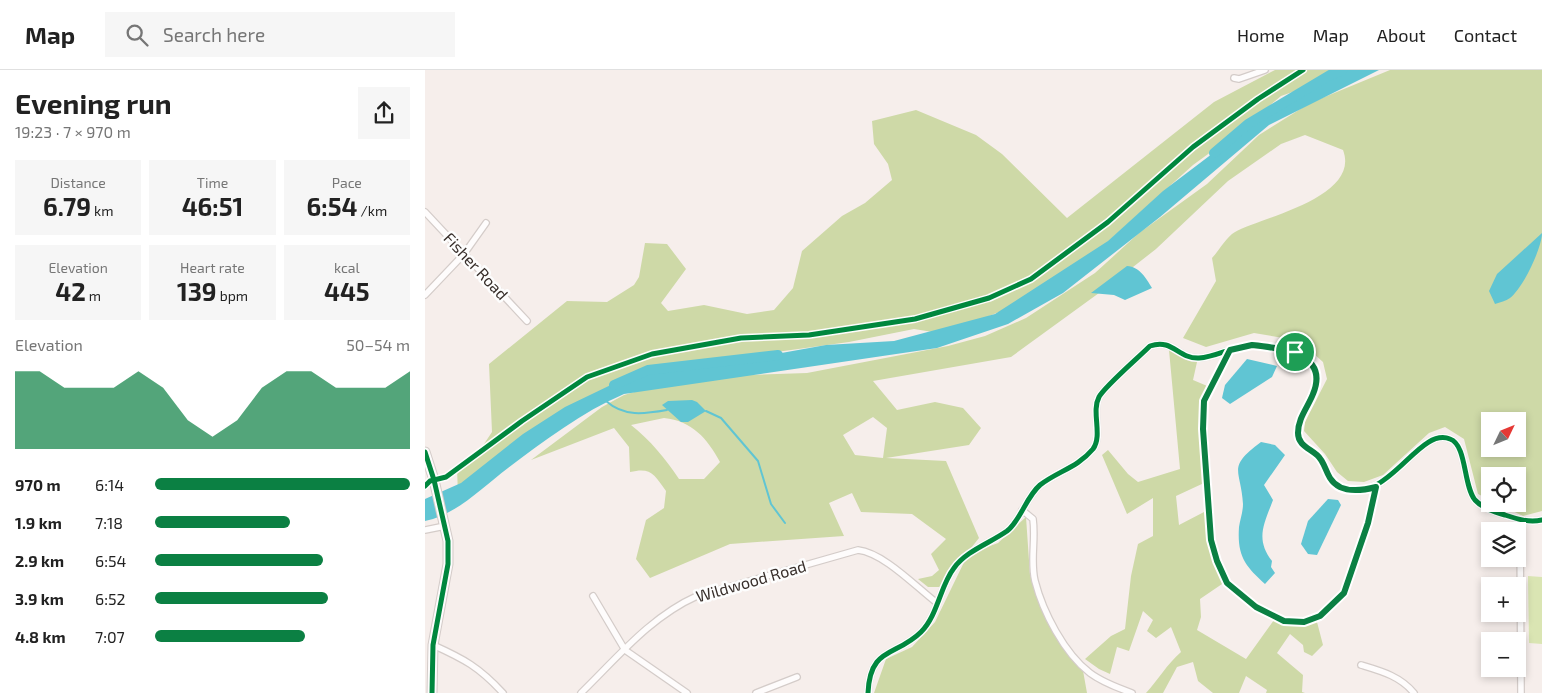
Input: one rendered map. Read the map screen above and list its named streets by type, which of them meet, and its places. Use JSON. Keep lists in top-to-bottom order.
{
  "streets": {
    "street": ["Fisher Road", "Wildwood Road"]
  },
  "north": "top right",
  "page": {
    "header": "Map",
    "search": "Search here",
    "nav": [
      "Home",
      "Map",
      "About",
      "Contact"
    ],
    "heading": ["Evening run", "19:23 · 7 × 970 m"],
    "stats": [
      ["Distance", "6.79 km"],
      ["Time", "46:51"],
      ["Pace", "6:54 /km"],
      ["Elevation", "42 m"],
      ["Heart rate", "139 bpm"],
      ["kcal", "445"]
    ],
    "chart": ["Elevation", "50–54 m"],
    "map_buttons": ["+", "−"],
    "list": [
      {
        "name": "970 m",
        "note": "6:14"
      },
      {
        "name": "1.9 km",
        "note": "7:18"
      },
      {
        "name": "2.9 km",
        "note": "6:54"
      },
      {
        "name": "3.9 km",
        "note": "6:52"
      },
      {
        "name": "4.8 km",
        "note": "7:07"
      }
    ]
  }
}
